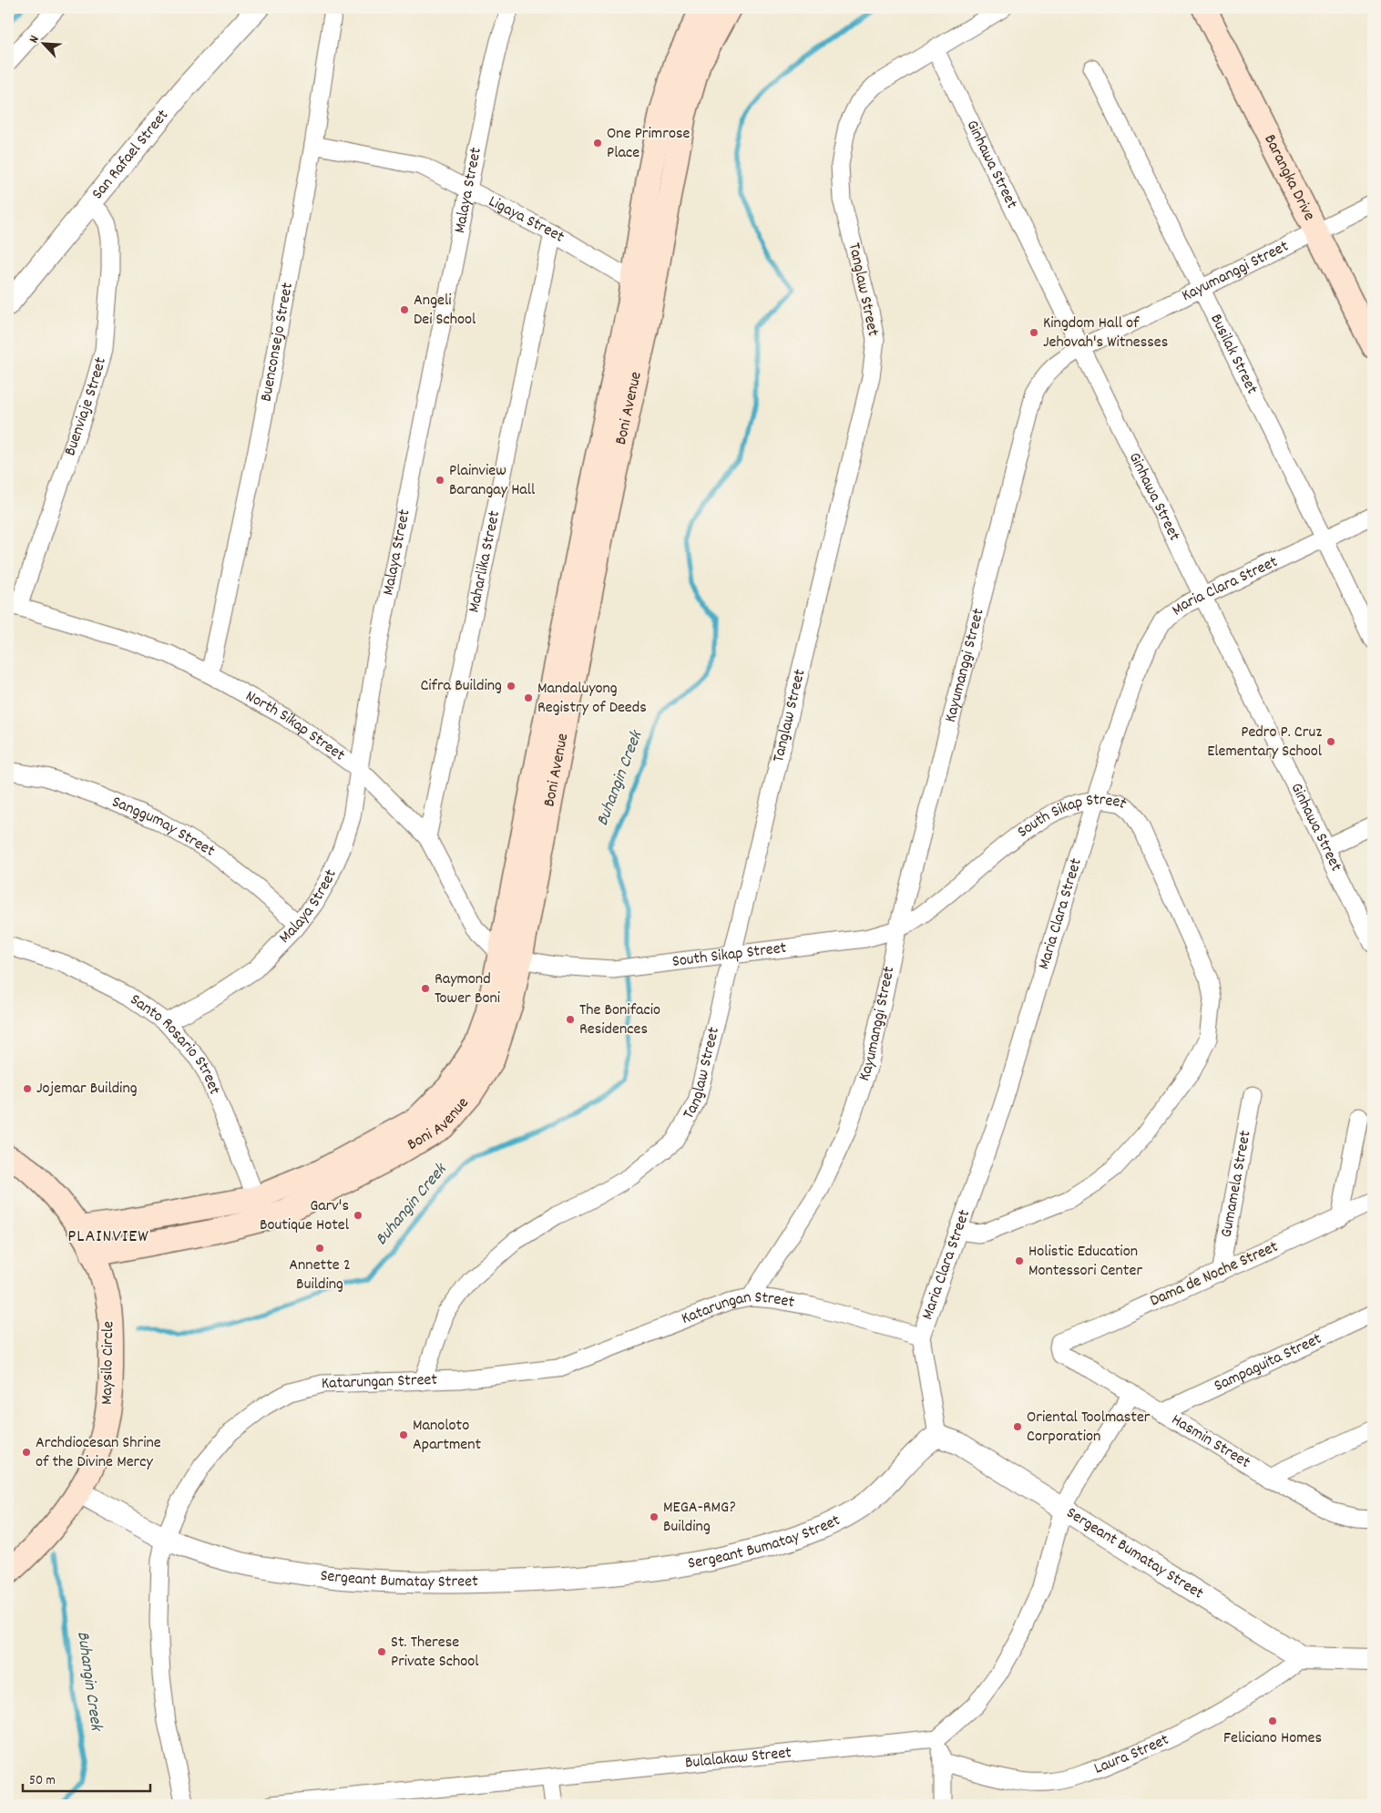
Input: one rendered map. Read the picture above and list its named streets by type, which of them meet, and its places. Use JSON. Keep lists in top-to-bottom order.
{
  "streets": {
    "main road": ["Barangka Drive", "Boni Avenue", "Maysilo Circle"],
    "street": [
      "San Rafael Street",
      "Ginhawa Street",
      "Malaya Street",
      "Ligaya Street",
      "Kayumanggi Street",
      "Tanglaw Street",
      "Buenconsejo Street",
      "Busilak Street",
      "Buenviaje Street",
      "Maharlika Street",
      "Maria Clara Street",
      "North Sikap Street",
      "South Sikap Street",
      "Sanggumay Street",
      "Santo Rosario Street",
      "Gumamela Street",
      "Dama de Noche Street",
      "Katarungan Street",
      "Sampaguita Street",
      "Hasmin Street",
      "Sergeant Bumatay Street",
      "Laura Street",
      "Bulalakaw Street"
    ]
  },
  "crossings": [
    ["San Rafael Street", "Buenviaje Street"],
    ["Ginhawa Street", "Kayumanggi Street"],
    ["Ginhawa Street", "Tanglaw Street"],
    ["Ginhawa Street", "Maria Clara Street"],
    ["Barangka Drive", "Kayumanggi Street"],
    ["Malaya Street", "Ligaya Street"],
    ["Malaya Street", "North Sikap Street"],
    ["Malaya Street", "Sanggumay Street"],
    ["Malaya Street", "Santo Rosario Street"],
    ["Ligaya Street", "Buenconsejo Street"],
    ["Ligaya Street", "Boni Avenue"],
    ["Ligaya Street", "Maharlika Street"],
    ["Kayumanggi Street", "Busilak Street"],
    ["Kayumanggi Street", "South Sikap Street"],
    ["Kayumanggi Street", "Katarungan Street"],
    ["Tanglaw Street", "South Sikap Street"],
    ["Tanglaw Street", "Katarungan Street"],
    ["Buenconsejo Street", "North Sikap Street"],
    ["Busilak Street", "Maria Clara Street"],
    ["Buenviaje Street", "North Sikap Street"],
    ["Boni Avenue", "North Sikap Street"],
    ["Boni Avenue", "South Sikap Street"],
    ["Boni Avenue", "Santo Rosario Street"],
    ["Boni Avenue", "Maysilo Circle"],
    ["Maharlika Street", "North Sikap Street"],
    ["Maria Clara Street", "South Sikap Street"],
    ["Maria Clara Street", "Katarungan Street"],
    ["Maria Clara Street", "Sergeant Bumatay Street"],
    ["North Sikap Street", "South Sikap Street"],
    ["Gumamela Street", "Dama de Noche Street"],
    ["Dama de Noche Street", "Hasmin Street"],
    ["Katarungan Street", "Sergeant Bumatay Street"],
    ["Maysilo Circle", "Sergeant Bumatay Street"],
    ["Sampaguita Street", "Hasmin Street"],
    ["Sergeant Bumatay Street", "Laura Street"]
  ],
  "districts": ["PLAINVIEW"],
  "water": ["Buhangin Creek"],
  "places": [
    "One Primrose Place",
    "Angeli Dei School",
    "Kingdom Hall of Jehovah's Witnesses",
    "Plainview Barangay Hall",
    "Cifra Building",
    "Mandaluyong Registry of Deeds",
    "Pedro P. Cruz Elementary School",
    "Raymond Tower Boni",
    "The Bonifacio Residences",
    "Jojemar Building",
    "Garv's Boutique Hotel",
    "Annette 2 Building",
    "Holistic Education Montessori Center",
    "Oriental Toolmaster Corporation",
    "Manoloto Apartment",
    "Archdiocesan Shrine of the Divine Mercy",
    "MEGA-RMG? Building",
    "St. Therese Private School",
    "Feliciano Homes"
  ],
  "scale_bar": "50 m",
  "north": "top left"
}
